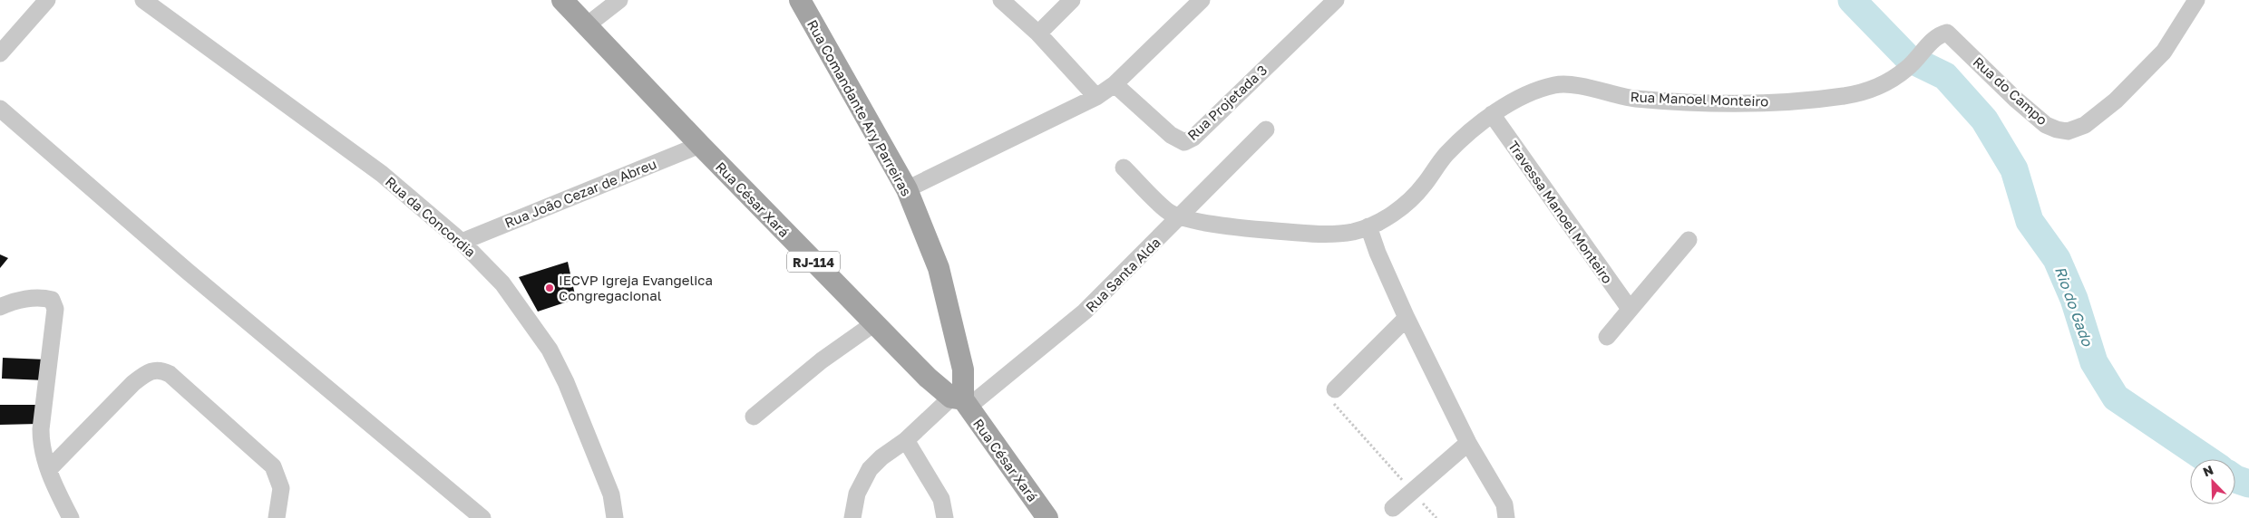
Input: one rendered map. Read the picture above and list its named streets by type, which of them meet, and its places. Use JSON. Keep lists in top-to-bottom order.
{
  "streets": {
    "main road": ["Rua Comandante Ary Parreiras", "Rua César Xará", "RJ-114"],
    "street": [
      "Rua do Campo",
      "Rua Manoel Monteiro",
      "Rua Projetada 3",
      "Rua João Cezar de Abreu",
      "Travessa Manoel Monteiro",
      "Rua da Concordia",
      "Rua Santa Alda"
    ]
  },
  "crossings": [
    ["Rua do Campo", "Rua Manoel Monteiro"],
    ["Rua Manoel Monteiro", "Travessa Manoel Monteiro"],
    ["Rua Manoel Monteiro", "Rua Santa Alda"],
    ["Rua Comandante Ary Parreiras", "Rua César Xará"],
    ["Rua Comandante Ary Parreiras", "Rua Santa Alda"],
    ["Rua João Cezar de Abreu", "Rua César Xará"],
    ["Rua João Cezar de Abreu", "Rua da Concordia"],
    ["Rua César Xará", "Rua Santa Alda"]
  ],
  "water": ["Rio do Gado"],
  "places": ["IECVP Igreja Evangelica Congregacional"],
  "north": "top left"
}
